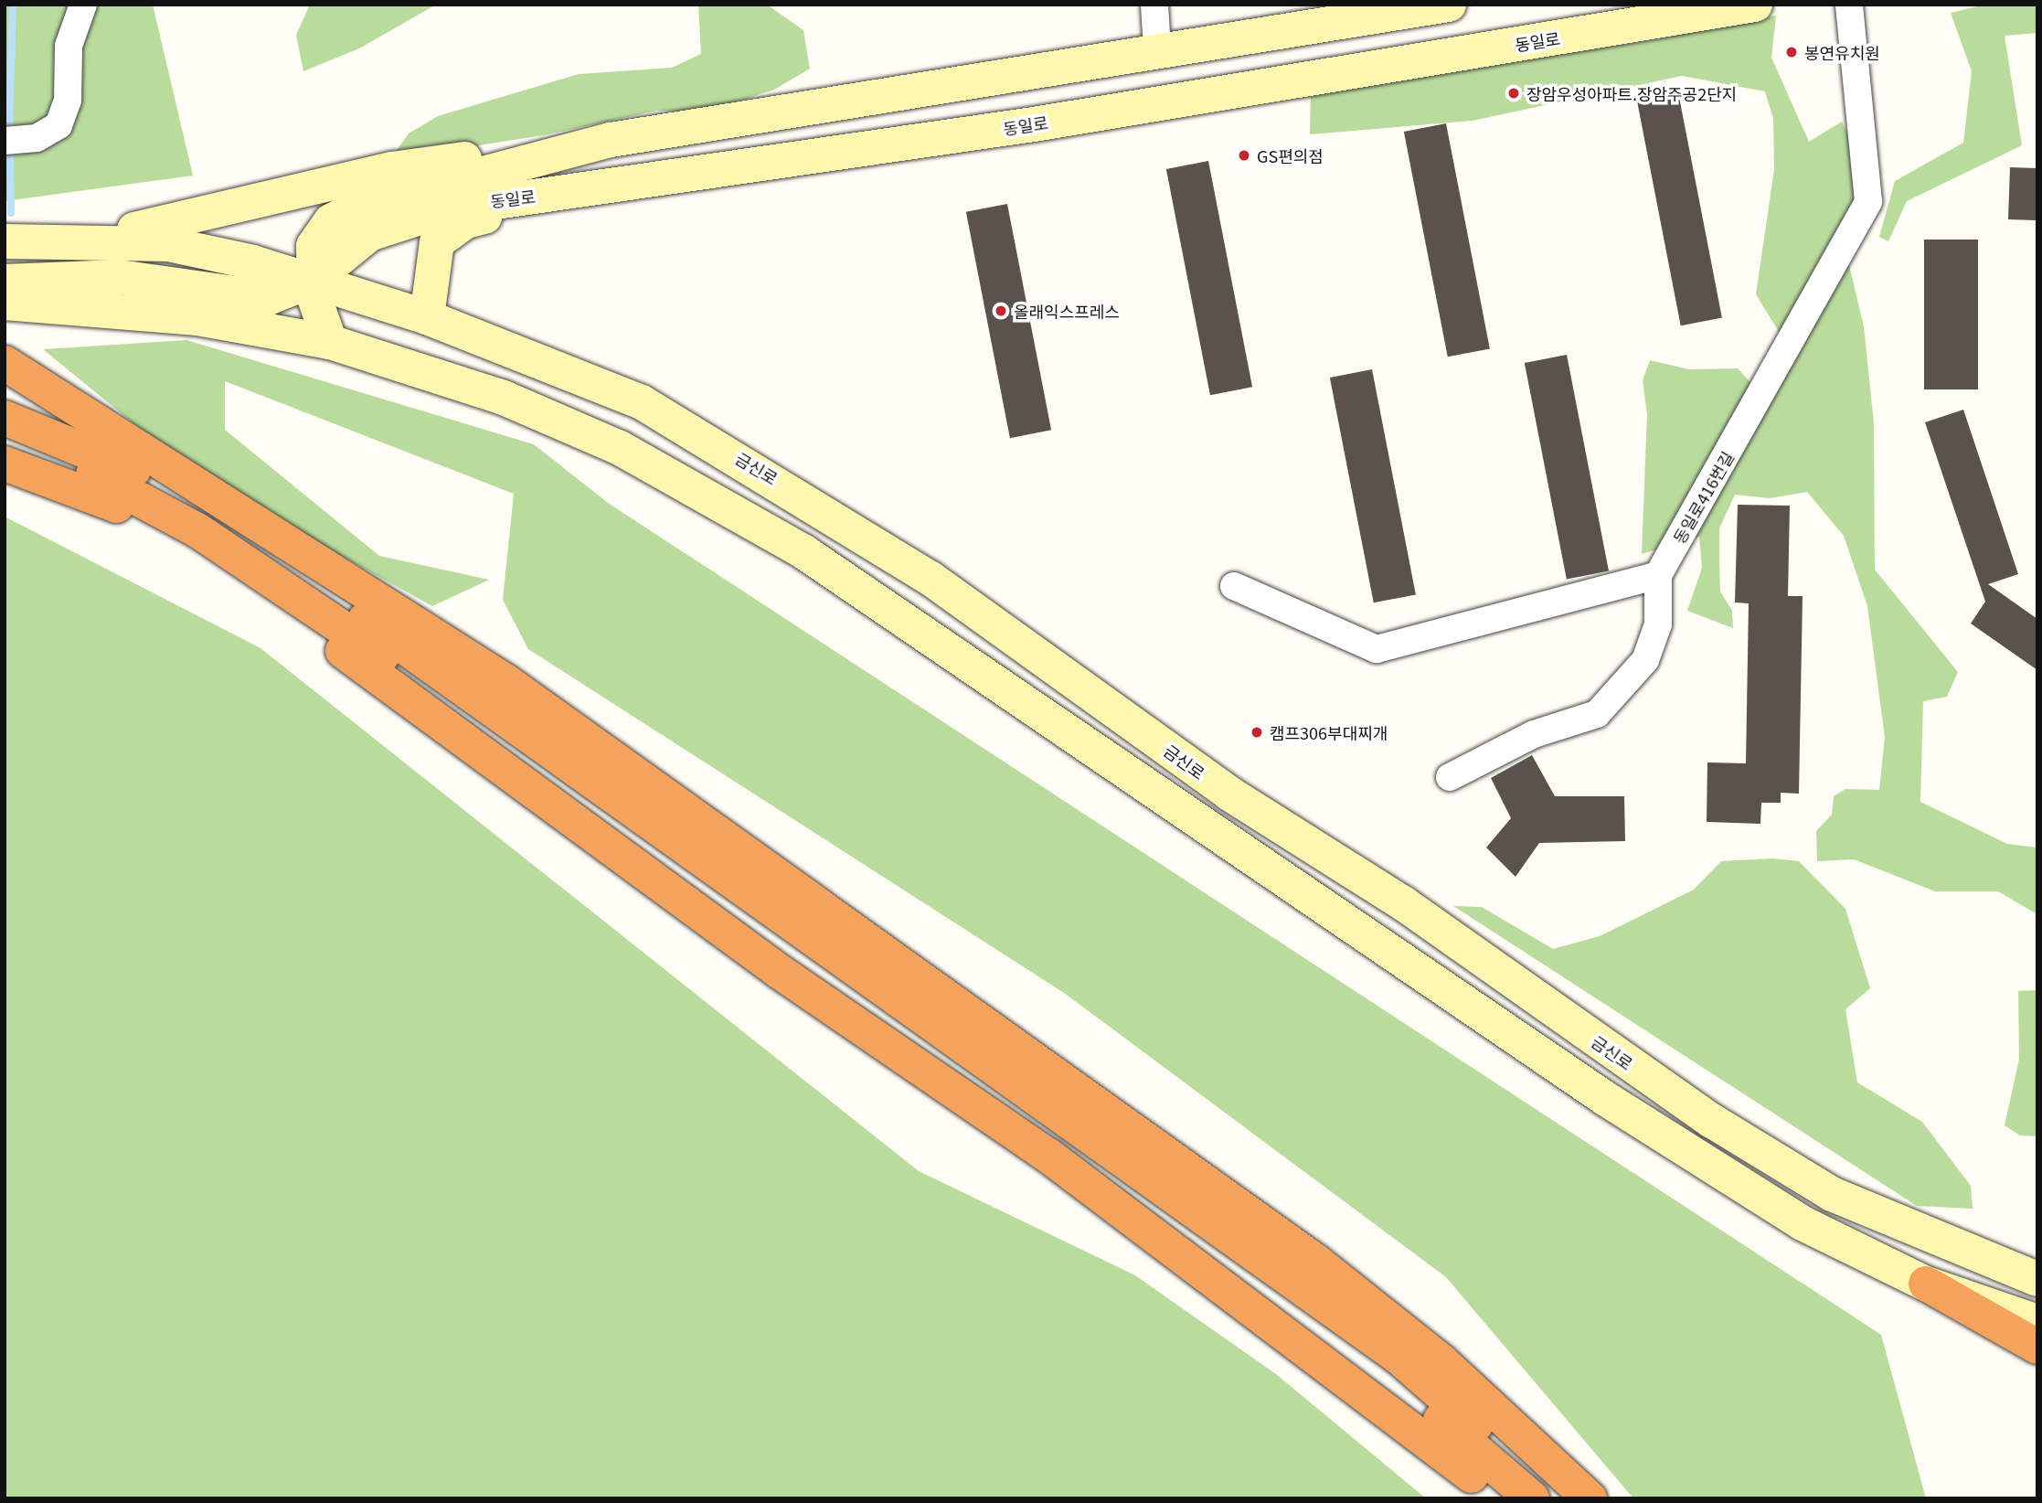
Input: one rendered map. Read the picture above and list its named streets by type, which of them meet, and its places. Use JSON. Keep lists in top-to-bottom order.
{
  "streets": {
    "street": ["동일로", "금신로", "동일로416번길"]
  },
  "crossings": [
    ["동일로", "금신로"]
  ],
  "places": [
    "봉연유치원",
    "장암우성아파트.장암주공2단지",
    "GS편의점",
    "올래익스프레스",
    "캠프306부대찌개"
  ]
}
